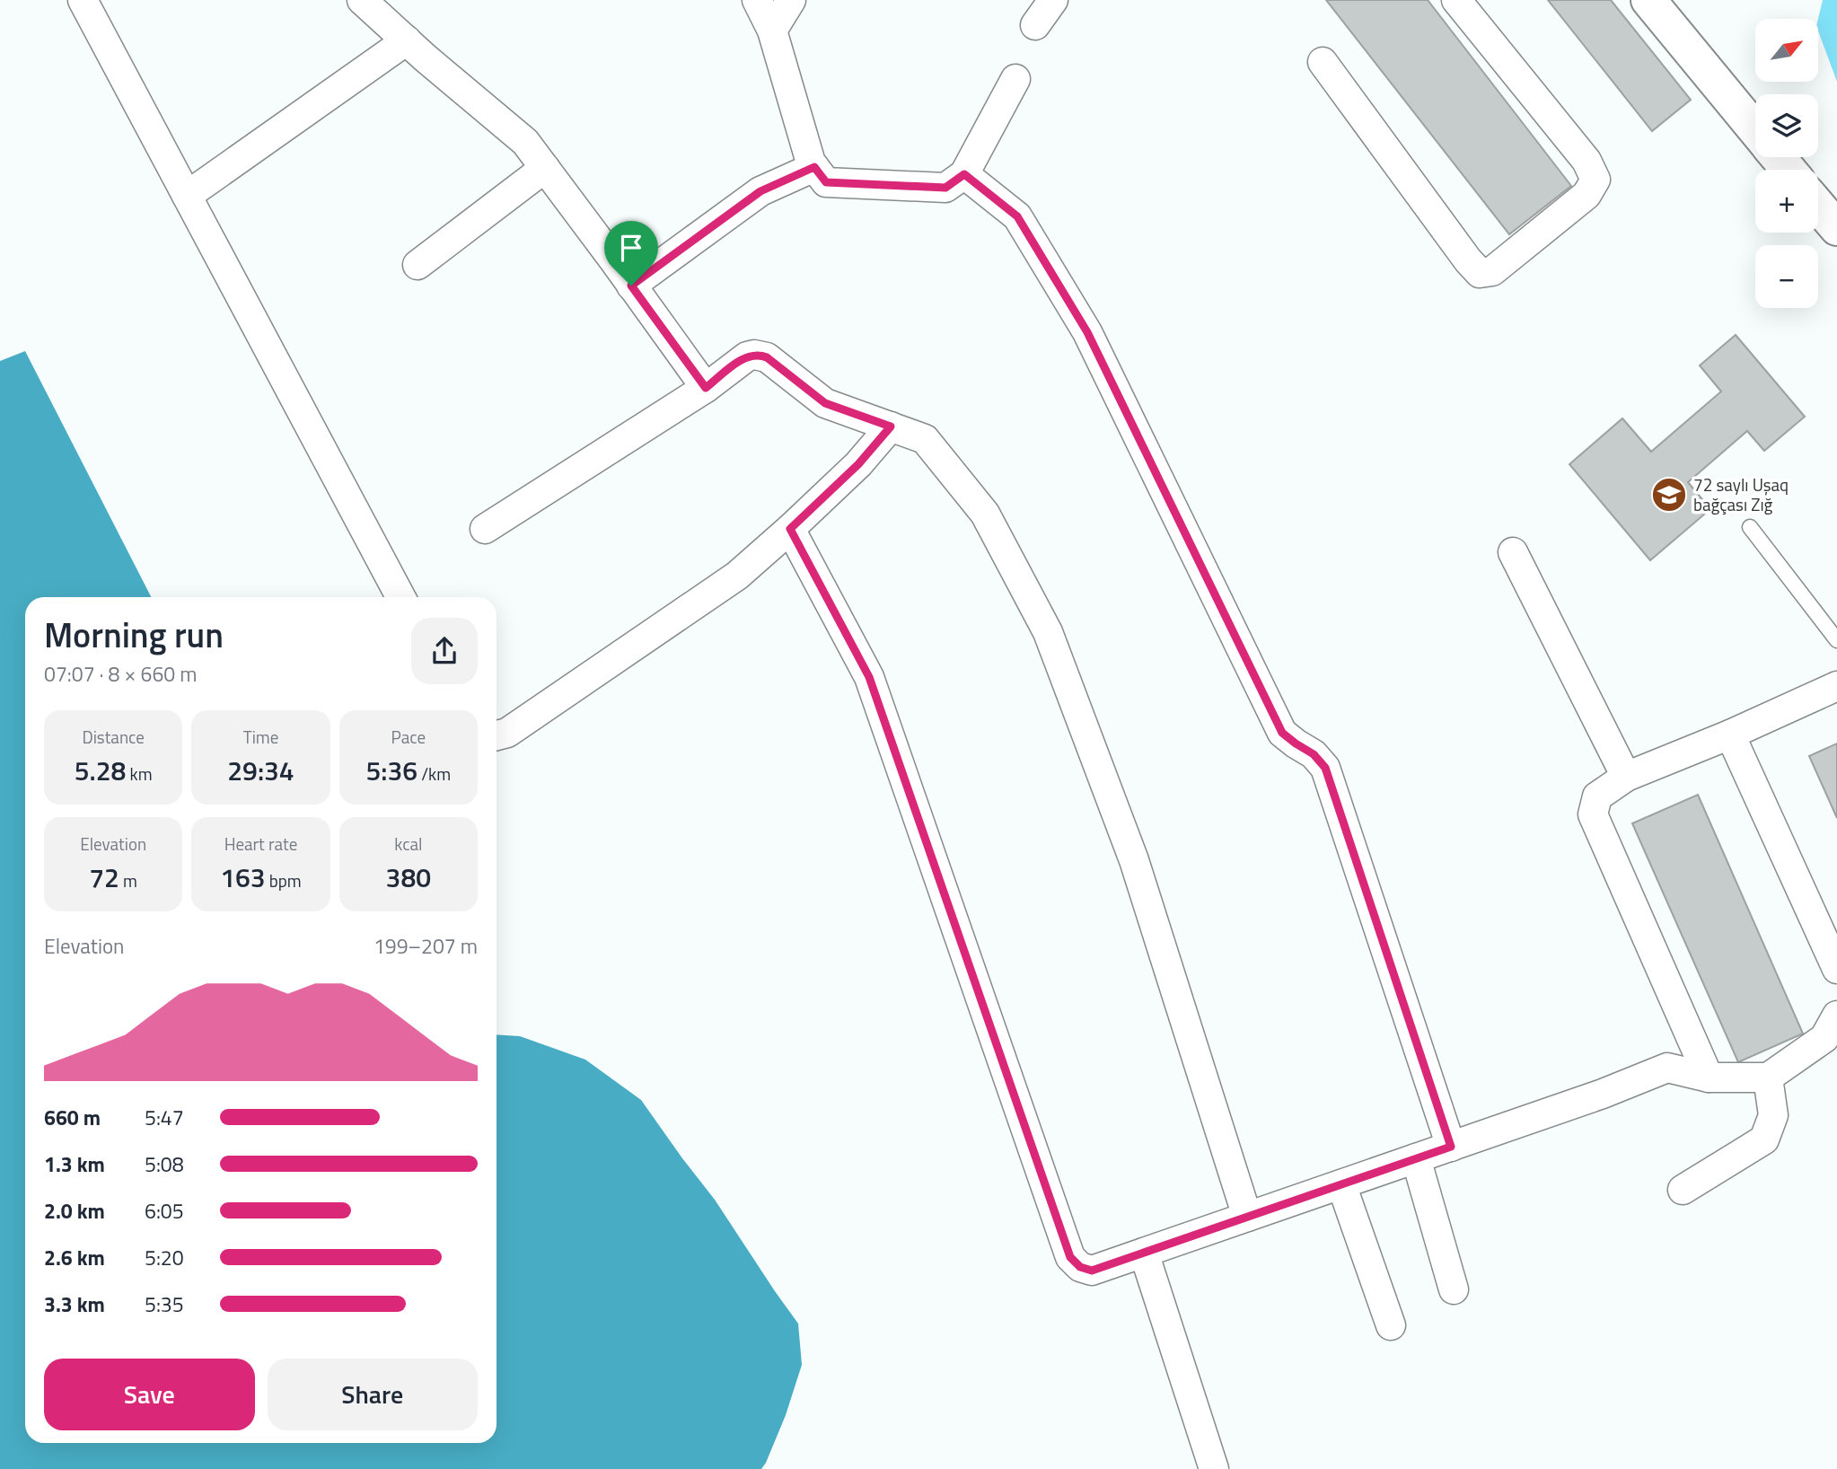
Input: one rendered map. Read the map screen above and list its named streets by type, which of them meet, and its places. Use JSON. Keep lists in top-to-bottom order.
{
  "places": {
    "school or university": ["72 saylı Uşaq bağçası Zığ"]
  },
  "north": "top right",
  "page": {
    "map_buttons": ["+", "−"],
    "heading": ["Morning run", "07:07 · 8 × 660 m"],
    "stats": [
      ["Distance", "5.28 km"],
      ["Time", "29:34"],
      ["Pace", "5:36 /km"],
      ["Elevation", "72 m"],
      ["Heart rate", "163 bpm"],
      ["kcal", "380"]
    ],
    "chart": ["Elevation", "199–207 m"],
    "list": [
      {
        "name": "660 m",
        "note": "5:47"
      },
      {
        "name": "1.3 km",
        "note": "5:08"
      },
      {
        "name": "2.0 km",
        "note": "6:05"
      },
      {
        "name": "2.6 km",
        "note": "5:20"
      },
      {
        "name": "3.3 km",
        "note": "5:35"
      }
    ],
    "buttons": ["Save", "Share"]
  }
}
